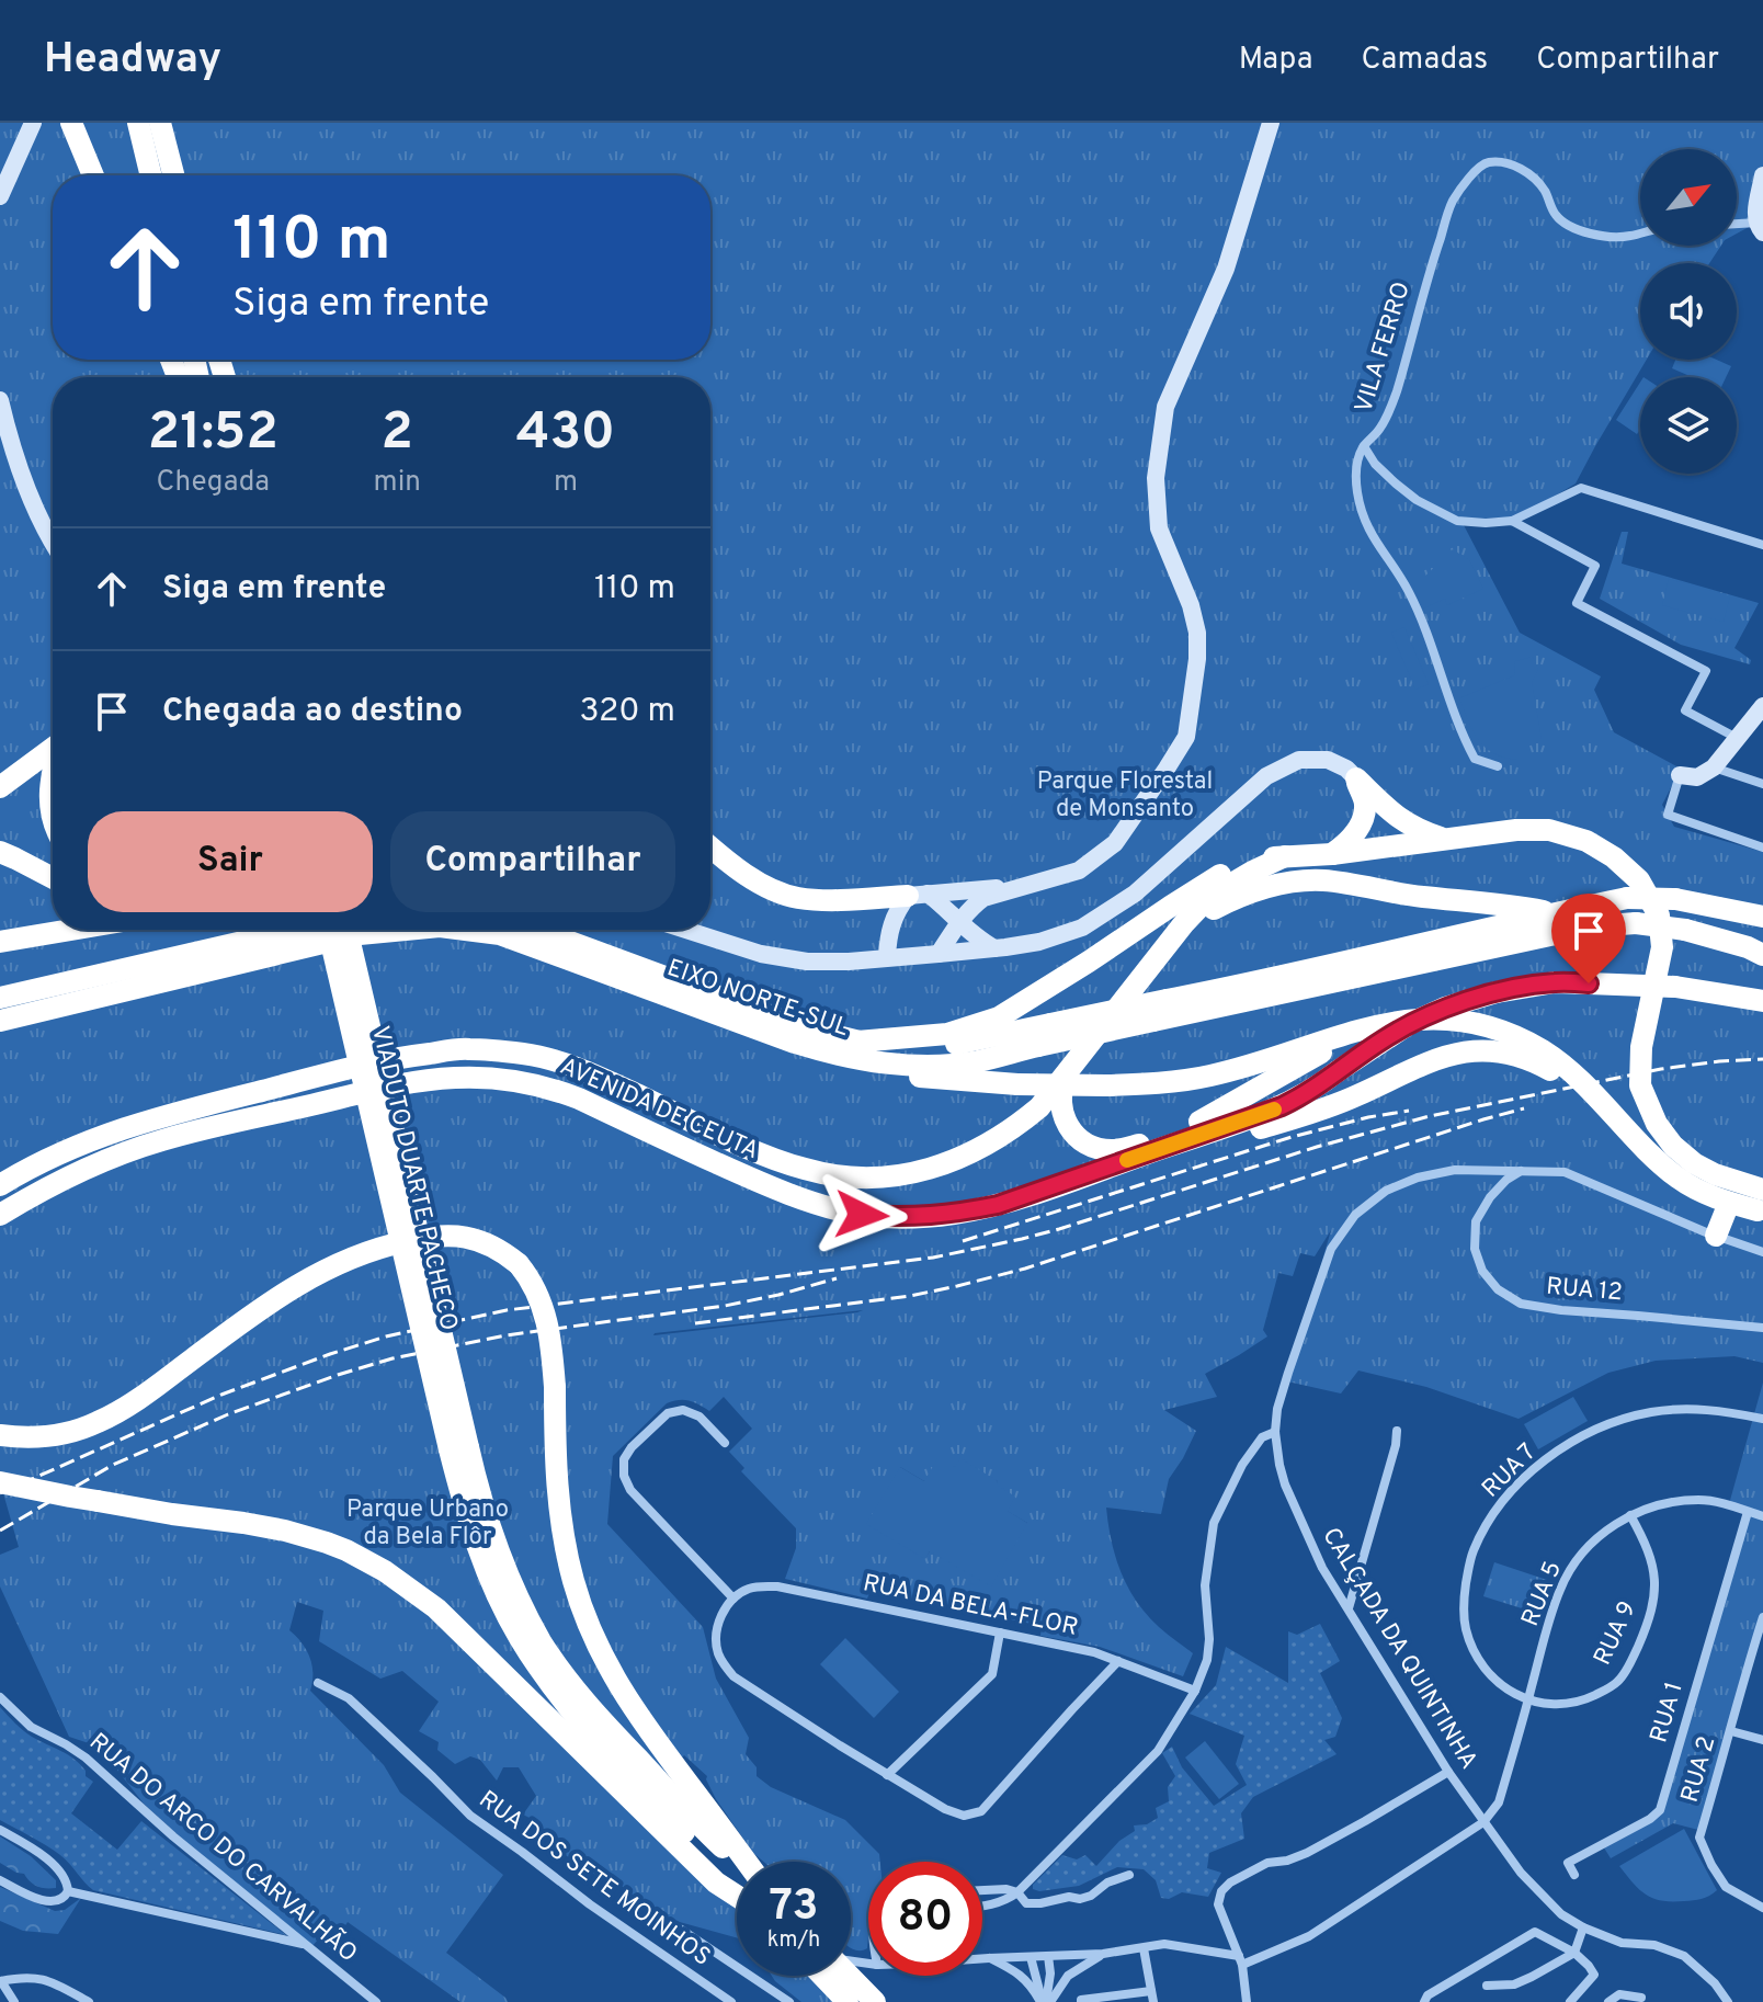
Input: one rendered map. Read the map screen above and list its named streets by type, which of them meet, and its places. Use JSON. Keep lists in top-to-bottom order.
{
  "streets": {
    "highway": ["EIXO NORTE-SUL", "AVENIDA DE CEUTA", "VIADUTO DUARTE PACHECO"],
    "street": [
      "VILA FERRO",
      "RUA 12",
      "RUA 7",
      "RUA 5",
      "RUA DA BELA-FLOR",
      "RUA 9",
      "CALÇADA DA QUINTINHA",
      "RUA 1",
      "RUA 2",
      "RUA DO ARCO DO CARVALHÃO",
      "RUA DOS SETE MOINHOS"
    ]
  },
  "crossings": [
    ["RUA 12", "CALÇADA DA QUINTINHA"],
    ["RUA 7", "RUA 5"],
    ["RUA 7", "RUA 9"],
    ["RUA 5", "RUA 9"],
    ["RUA 5", "CALÇADA DA QUINTINHA"],
    ["RUA 5", "RUA 1"]
  ],
  "parks": ["Parque Florestal de Monsanto", "Parque Urbano da Bela Flôr"],
  "north": "top right",
  "page": {
    "header": "Headway",
    "nav": ["Mapa", "Camadas", "Compartilhar"],
    "turn": ["110 m", "Siga em frente"],
    "eta": [
      "21:52",
      "Chegada",
      "2",
      "min",
      "430",
      "m"
    ],
    "list": [
      {
        "name": "Siga em frente",
        "value": "110 m"
      },
      {
        "name": "Chegada ao destino",
        "value": "320 m"
      }
    ],
    "buttons": ["Sair", "Compartilhar"],
    "speed": "73 km/h",
    "limit": "80"
  }
}
